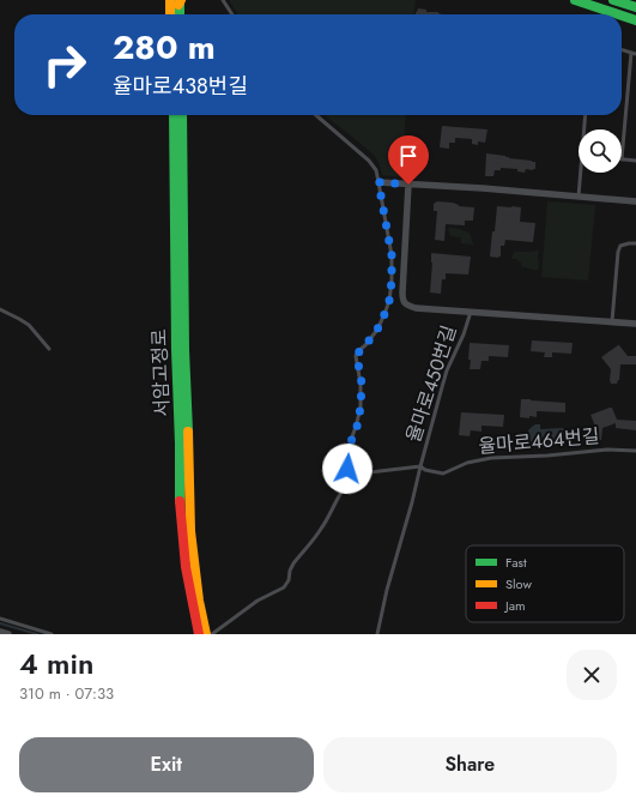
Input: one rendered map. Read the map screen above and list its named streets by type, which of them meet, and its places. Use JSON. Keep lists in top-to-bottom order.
{
  "streets": {
    "main road": ["서암고정로"],
    "street": ["율마로450번길"],
    "lane": ["율마로464번길"]
  },
  "crossings": [
    ["율마로450번길", "율마로464번길"]
  ],
  "legend": ["Fast", "Slow", "Jam"],
  "page": {
    "turn": ["280 m", "율마로438번길"],
    "heading": ["4 min", "310 m · 07:33"],
    "buttons": ["Exit", "Share"]
  }
}
